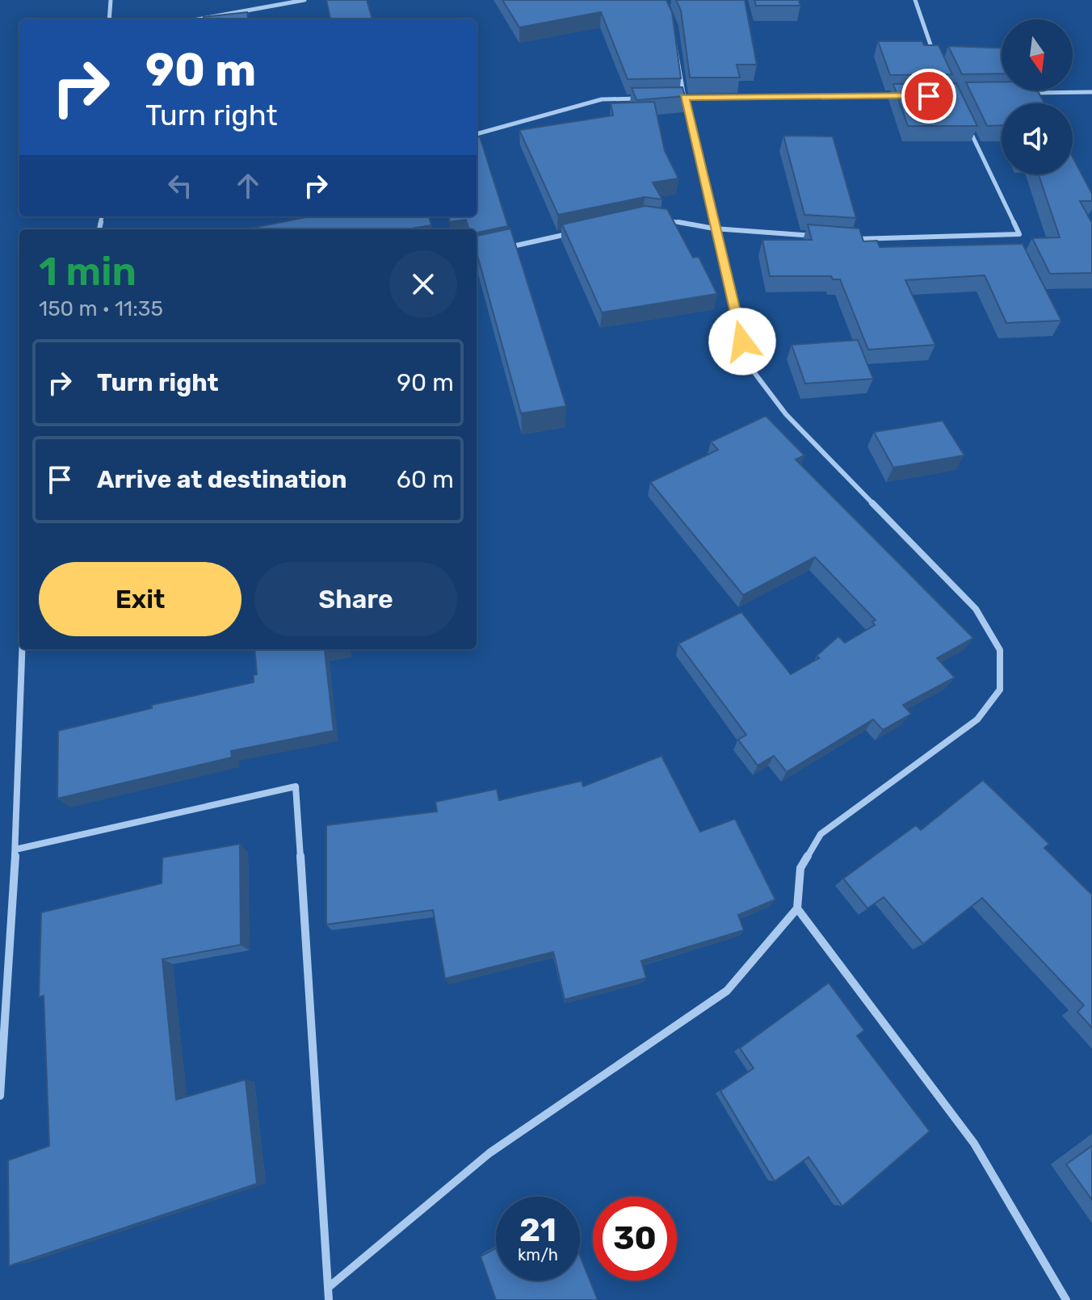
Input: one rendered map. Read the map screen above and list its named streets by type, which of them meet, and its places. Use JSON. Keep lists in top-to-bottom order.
{
  "north": "bottom",
  "page": {
    "turn": ["90 m", "Turn right"],
    "heading": ["1 min", "150 m · 11:35"],
    "list": [
      {
        "name": "Turn right",
        "value": "90 m"
      },
      {
        "name": "Arrive at destination",
        "value": "60 m"
      }
    ],
    "buttons": ["Exit", "Share"],
    "speed": "21 km/h",
    "limit": "30"
  }
}
